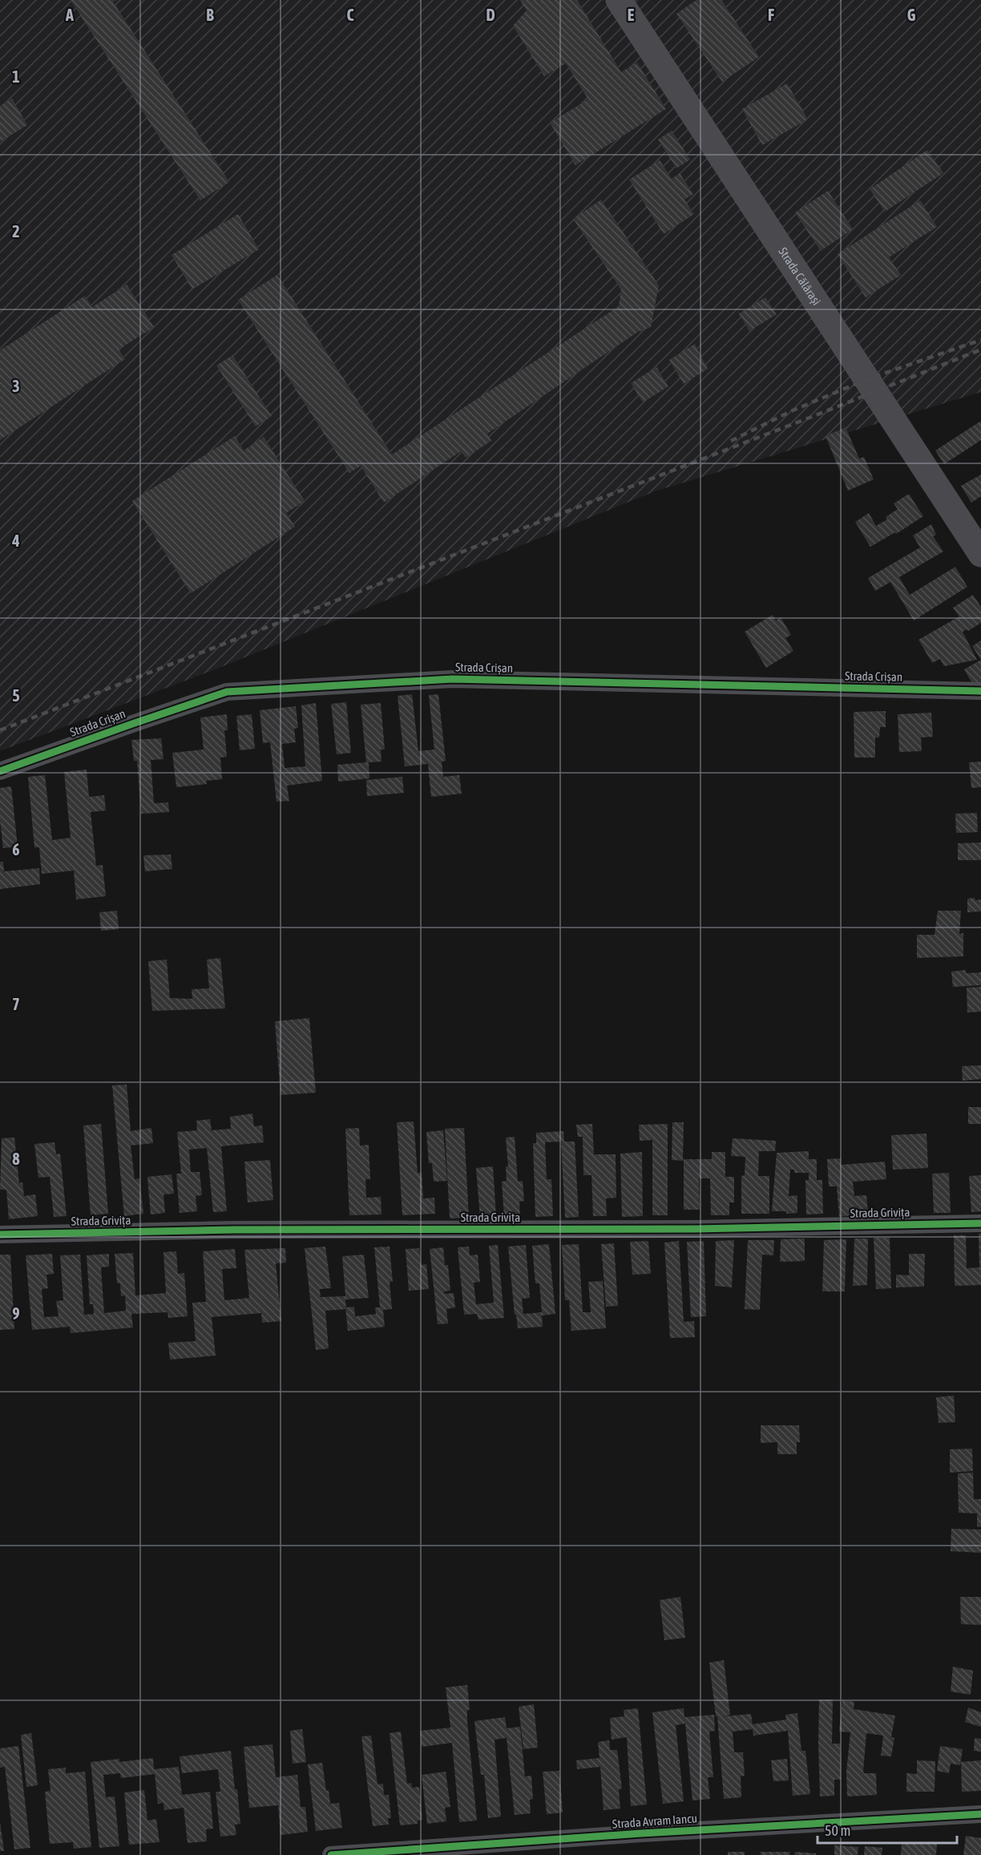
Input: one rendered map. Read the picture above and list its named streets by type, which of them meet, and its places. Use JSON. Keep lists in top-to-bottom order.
{
  "streets": {
    "main road": ["Strada Călărași"],
    "street": ["Strada Crișan", "Strada Grivița", "Strada Avram Iancu"]
  },
  "scale_bar": "50 m",
  "grid": {
    "columns": [
      "A",
      "B",
      "C",
      "D",
      "E",
      "F",
      "G"
    ],
    "rows": [
      "1",
      "2",
      "3",
      "4",
      "5",
      "6",
      "7",
      "8",
      "9"
    ]
  }
}
